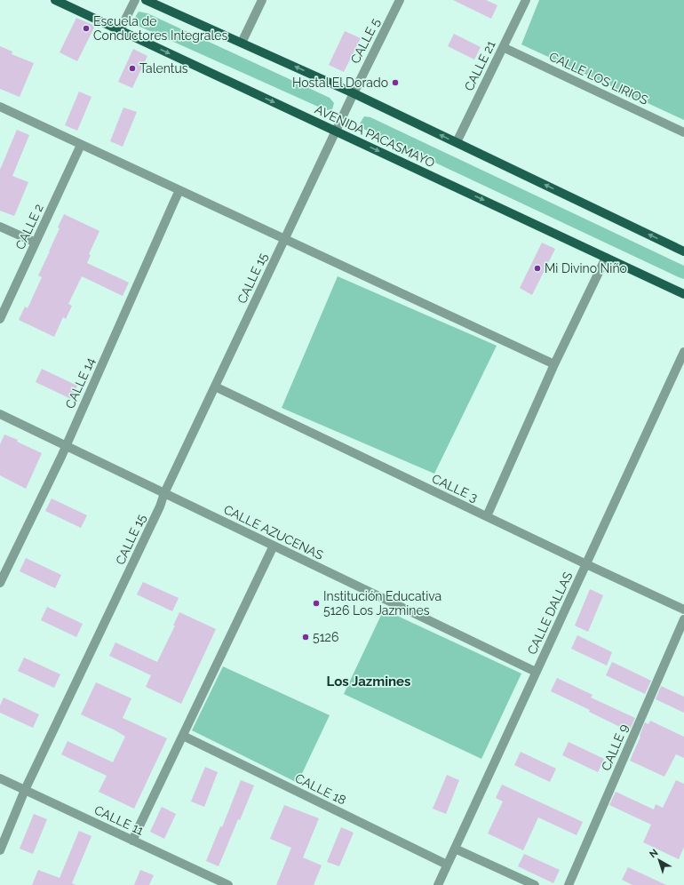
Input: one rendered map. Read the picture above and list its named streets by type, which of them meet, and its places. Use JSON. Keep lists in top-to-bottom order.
{
  "streets": {
    "main road": ["AVENIDA PACASMAYO"],
    "street": [
      "CALLE 5",
      "CALLE 21",
      "CALLE LOS LIRIOS",
      "CALLE 2",
      "CALLE 15",
      "CALLE 14",
      "CALLE 3",
      "CALLE AZUCENAS",
      "CALLE DALLAS",
      "CALLE 9",
      "CALLE 18",
      "CALLE 11"
    ]
  },
  "crossings": [
    ["CALLE 5", "CALLE 15"],
    ["CALLE 21", "CALLE LOS LIRIOS"],
    ["AVENIDA PACASMAYO", "CALLE 15"],
    ["CALLE 15", "CALLE 3"],
    ["CALLE 15", "CALLE AZUCENAS"],
    ["CALLE 15", "CALLE 11"],
    ["CALLE 14", "CALLE AZUCENAS"],
    ["CALLE 3", "CALLE DALLAS"],
    ["CALLE AZUCENAS", "CALLE DALLAS"],
    ["CALLE DALLAS", "CALLE 18"]
  ],
  "districts": ["Los Jazmines"],
  "places": [
    "Escuela de Conductores Integrales",
    "Talentus",
    "Hostal El Dorado",
    "Mi Divino Niño",
    "Institución Educativa 5126 Los Jazmines",
    "5126"
  ],
  "north": "top left"
}
